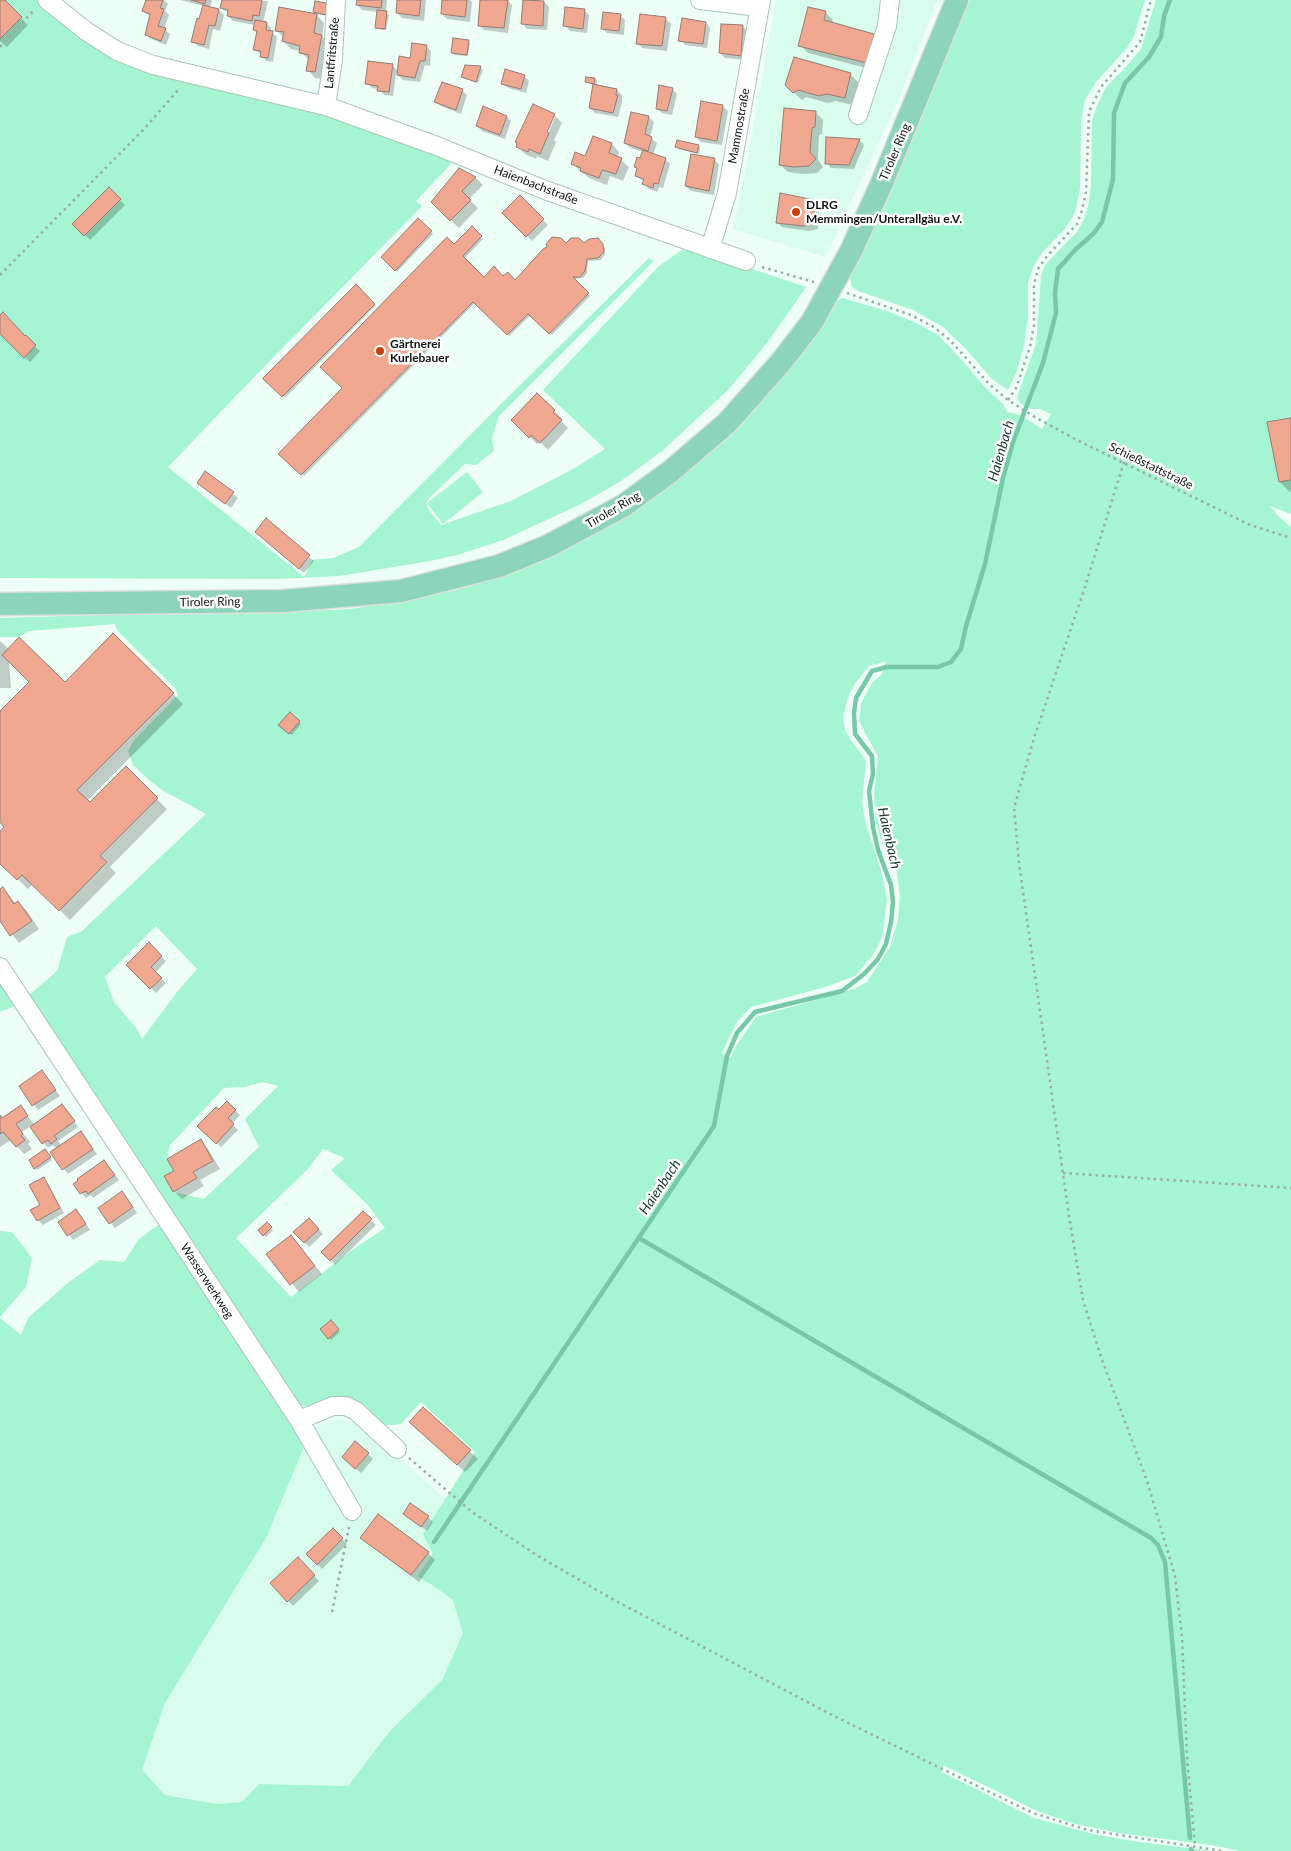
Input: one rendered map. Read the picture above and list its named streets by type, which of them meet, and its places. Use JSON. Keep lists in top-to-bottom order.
{
  "streets": {
    "main road": ["Tiroler Ring"],
    "street": [
      "Lantfritstraße",
      "Mammostraße",
      "Haienbachstraße",
      "Wasserwerkweg"
    ],
    "path": ["Schießstattstraße"]
  },
  "crossings": [
    ["Lantfritstraße", "Haienbachstraße"],
    ["Mammostraße", "Haienbachstraße"]
  ],
  "water": ["Haienbach"],
  "places": ["DLRG Memmingen/Unterallgäu e.V.", "Gärtnerei Kurlebauer"]
}
